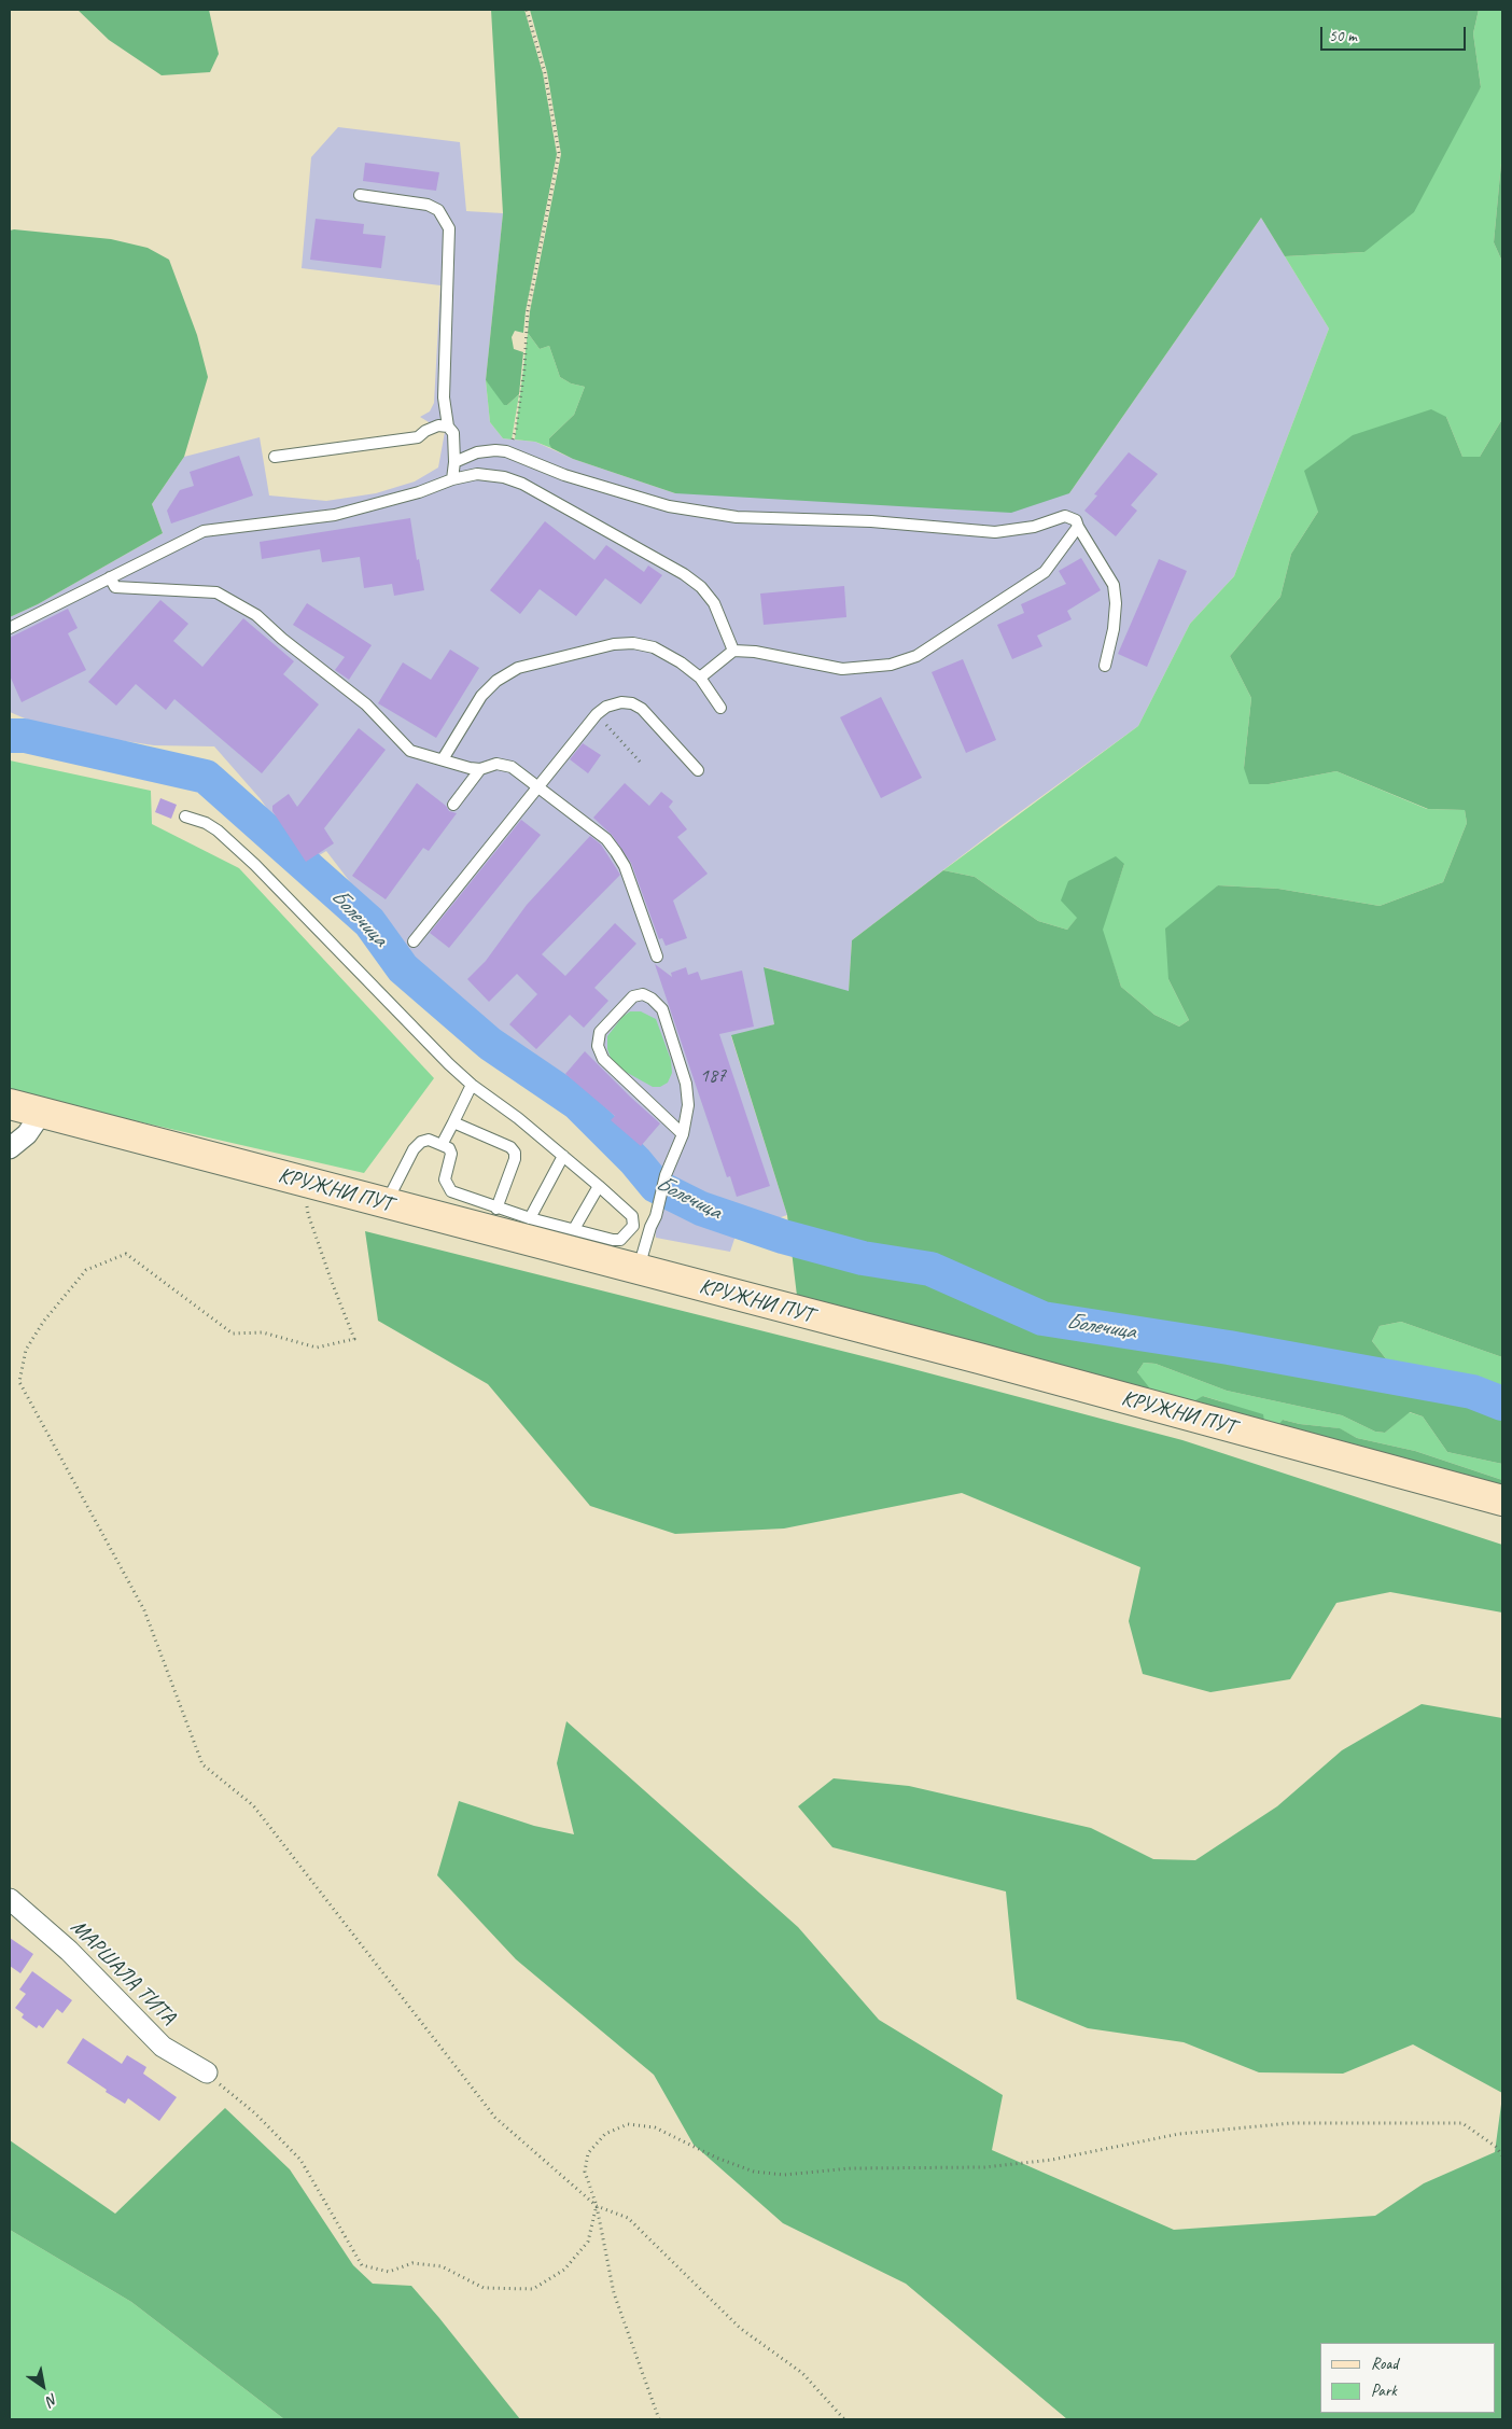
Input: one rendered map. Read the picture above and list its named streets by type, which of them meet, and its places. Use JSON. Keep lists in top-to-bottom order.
{
  "streets": {
    "main road": ["КРУЖНИ ПУТ"],
    "street": ["МАРШАЛА ТИТА"]
  },
  "water": ["Болечица"],
  "house_numbers": ["187"],
  "legend": ["Road", "Park"],
  "scale_bar": "50 m",
  "north": "bottom right"
}
